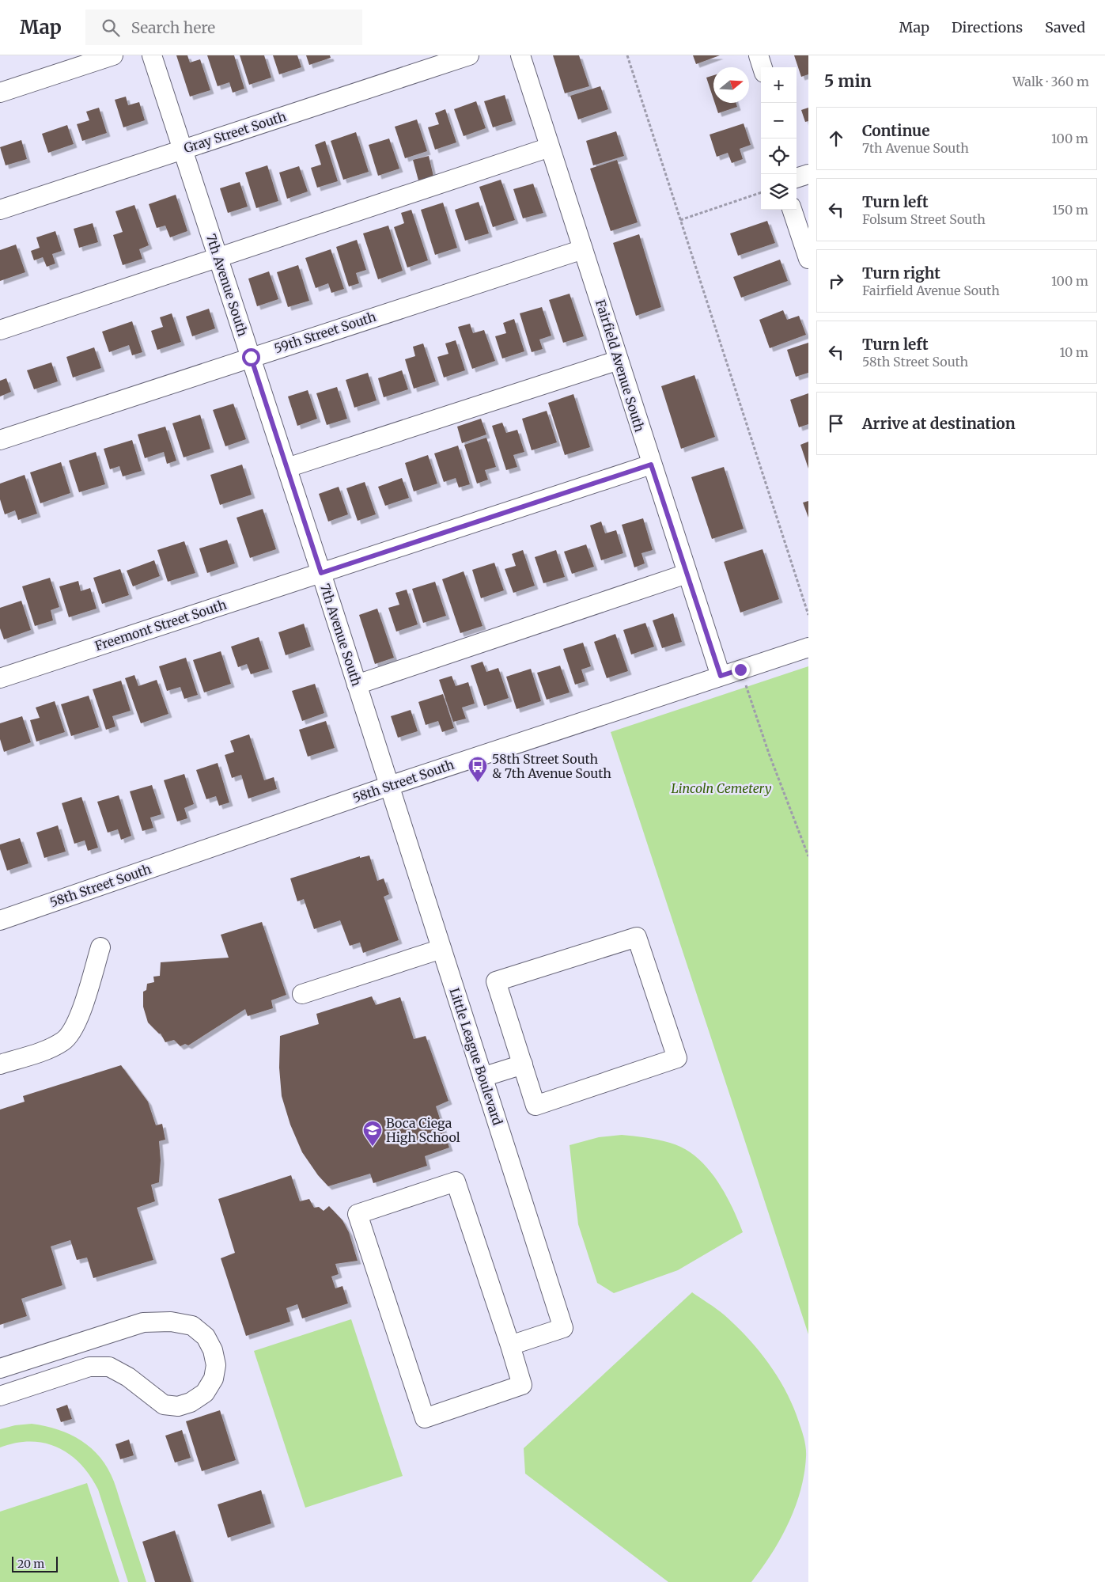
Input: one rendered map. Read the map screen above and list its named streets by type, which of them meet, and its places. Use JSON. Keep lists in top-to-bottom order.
{
  "streets": {
    "street": [
      "Gray Street South",
      "7th Avenue South",
      "59th Street South",
      "Fairfield Avenue South",
      "Freemont Street South",
      "58th Street South",
      "Little League Boulevard"
    ]
  },
  "crossings": [
    ["Gray Street South", "7th Avenue South"],
    ["7th Avenue South", "59th Street South"],
    ["7th Avenue South", "Freemont Street South"],
    ["7th Avenue South", "58th Street South"],
    ["7th Avenue South", "Little League Boulevard"],
    ["59th Street South", "Fairfield Avenue South"],
    ["Fairfield Avenue South", "Freemont Street South"],
    ["Fairfield Avenue South", "58th Street South"],
    ["58th Street South", "Little League Boulevard"]
  ],
  "parks": ["Lincoln Cemetery"],
  "places": {
    "bus stop": ["58th Street South & 7th Avenue South"],
    "school or university": ["Boca Ciega High School"]
  },
  "scale_bar": "20 m",
  "north": "right",
  "page": {
    "header": "Map",
    "search": "Search here",
    "nav": ["Map", "Directions", "Saved"],
    "heading": ["5 min", "Walk · 360 m"],
    "map_buttons": ["+", "−"],
    "list": [
      ["Continue", "7th Avenue South", "100 m"],
      ["Turn left", "Folsum Street South", "150 m"],
      ["Turn right", "Fairfield Avenue South", "100 m"],
      ["Turn left", "58th Street South", "10 m"],
      "Arrive at destination"
    ],
    "scale": "20 m"
  }
}
